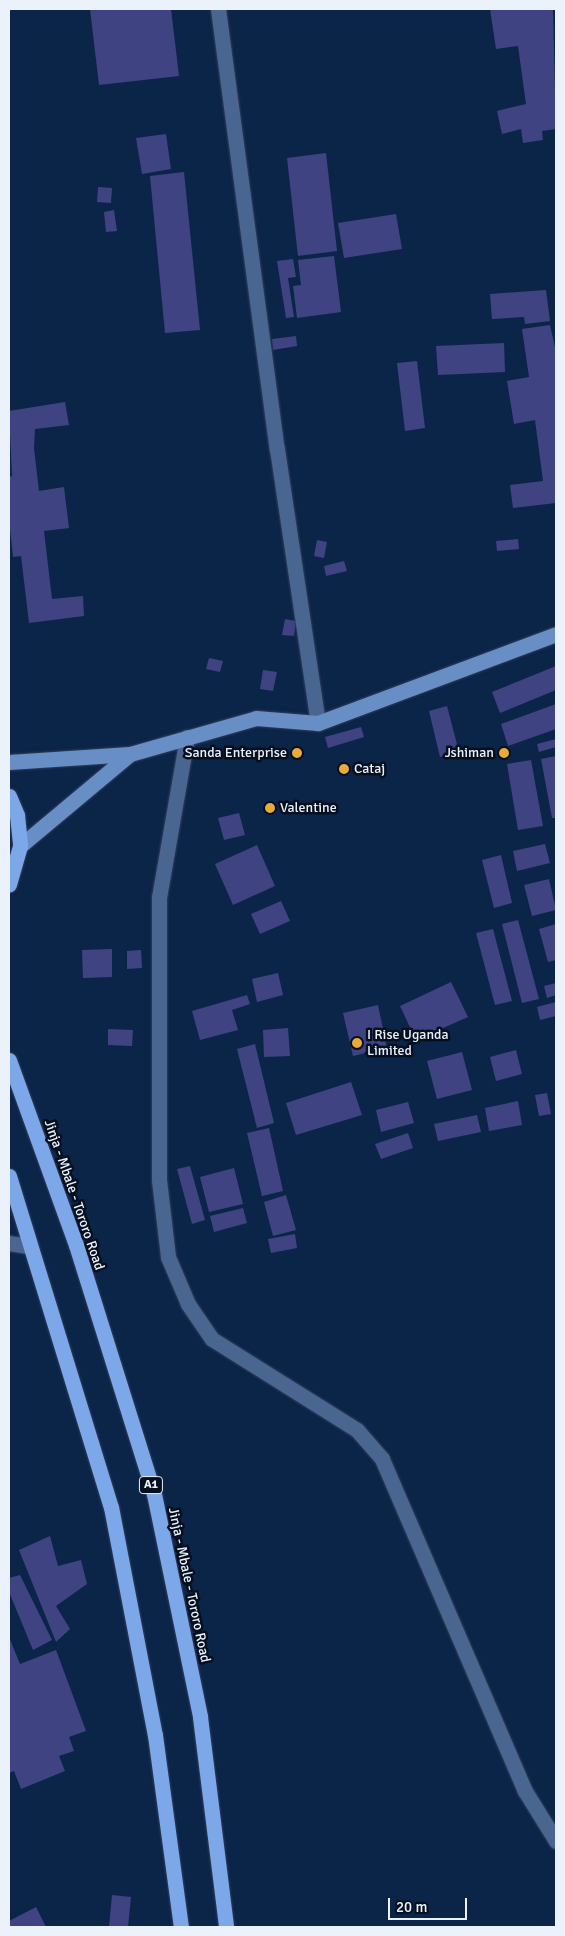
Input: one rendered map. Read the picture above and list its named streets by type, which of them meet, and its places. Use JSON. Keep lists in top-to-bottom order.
{
  "streets": {
    "highway": ["Jinja - Mbale - Tororo Road", "A1"]
  },
  "places": [
    "Sanda Enterprise",
    "Jshiman",
    "Cataj",
    "Valentine",
    "I Rise Uganda Limited"
  ],
  "scale_bar": "20 m"
}
